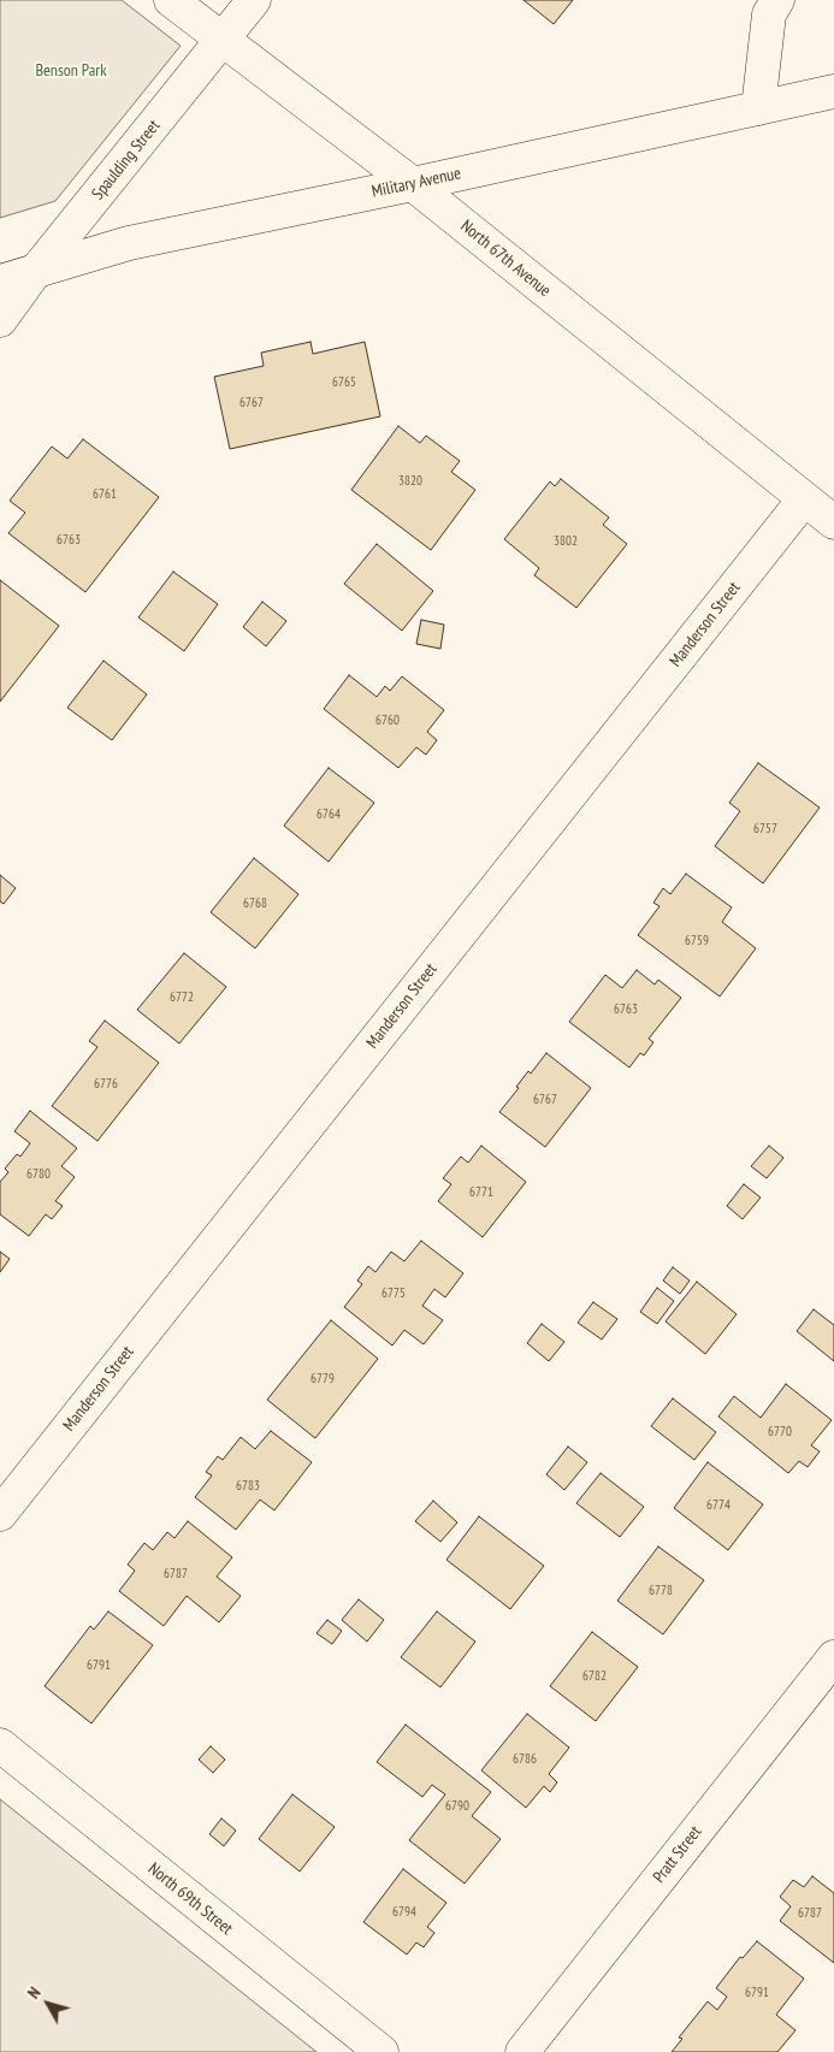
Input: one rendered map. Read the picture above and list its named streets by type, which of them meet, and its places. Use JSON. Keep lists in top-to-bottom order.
{
  "streets": {
    "street": [
      "Spaulding Street",
      "Military Avenue",
      "North 67th Avenue",
      "Manderson Street",
      "Pratt Street",
      "North 69th Street"
    ]
  },
  "crossings": [
    ["Spaulding Street", "Military Avenue"],
    ["Spaulding Street", "North 67th Avenue"],
    ["Military Avenue", "North 67th Avenue"],
    ["North 67th Avenue", "Manderson Street"]
  ],
  "parks": ["Benson Park"],
  "house_numbers": [
    "6765",
    "6767",
    "3820",
    "6761",
    "6763",
    "3802",
    "6760",
    "6764",
    "6757",
    "6768",
    "6759",
    "6772",
    "6763",
    "6776",
    "6767",
    "6780",
    "6771",
    "6775",
    "6779",
    "6770",
    "6783",
    "6774",
    "6787",
    "6778",
    "6791",
    "6782",
    "6786",
    "6790",
    "6794",
    "6787",
    "6791"
  ],
  "north": "top left"
}
